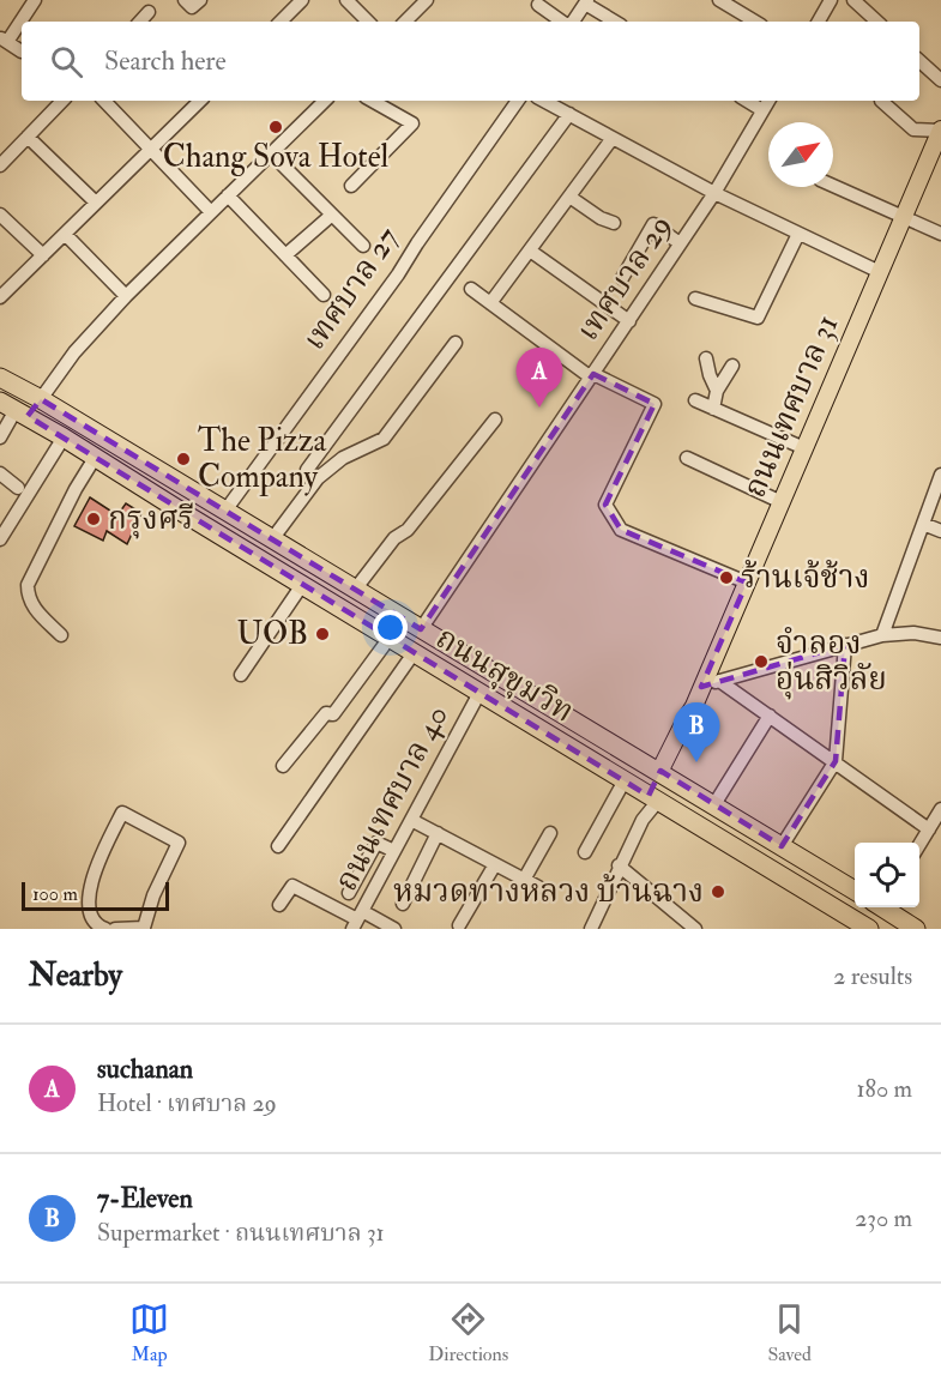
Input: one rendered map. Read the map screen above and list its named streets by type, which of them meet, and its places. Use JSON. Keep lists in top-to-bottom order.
{
  "streets": {
    "highway": ["ถนนสุขุมวิท"],
    "main road": ["ถนนเทศบาล 31"],
    "street": ["เทศบาล 29", "เทศบาล 27", "ถนนเทศบาล 40"]
  },
  "crossings": [
    ["เทศบาล 29", "ถนนสุขุมวิท"],
    ["เทศบาล 27", "ถนนสุขุมวิท"],
    ["ถนนเทศบาล 31", "ถนนสุขุมวิท"],
    ["ถนนสุขุมวิท", "ถนนเทศบาล 40"]
  ],
  "places": [
    "Chang Sova Hotel",
    "The Pizza Company",
    "กรุงศรี",
    "ร้านเจ้ช้าง",
    "UOB",
    "จำลอง อุ่นสิวิลัย",
    "หมวดทางหลวง บ้านฉาง"
  ],
  "scale_bar": "100 m",
  "north": "top right",
  "page": {
    "search": "Search here",
    "pins": ["A", "B"],
    "scale": "100 m",
    "heading": ["Nearby", "2 results"],
    "list": [
      {
        "mark": "A",
        "name": "suchanan",
        "note": "Hotel · เทศบาล 29",
        "value": "180 m"
      },
      {
        "mark": "B",
        "name": "7-Eleven",
        "note": "Supermarket · ถนนเทศบาล 31",
        "value": "230 m"
      }
    ],
    "nav": ["Map", "Directions", "Saved"]
  }
}
